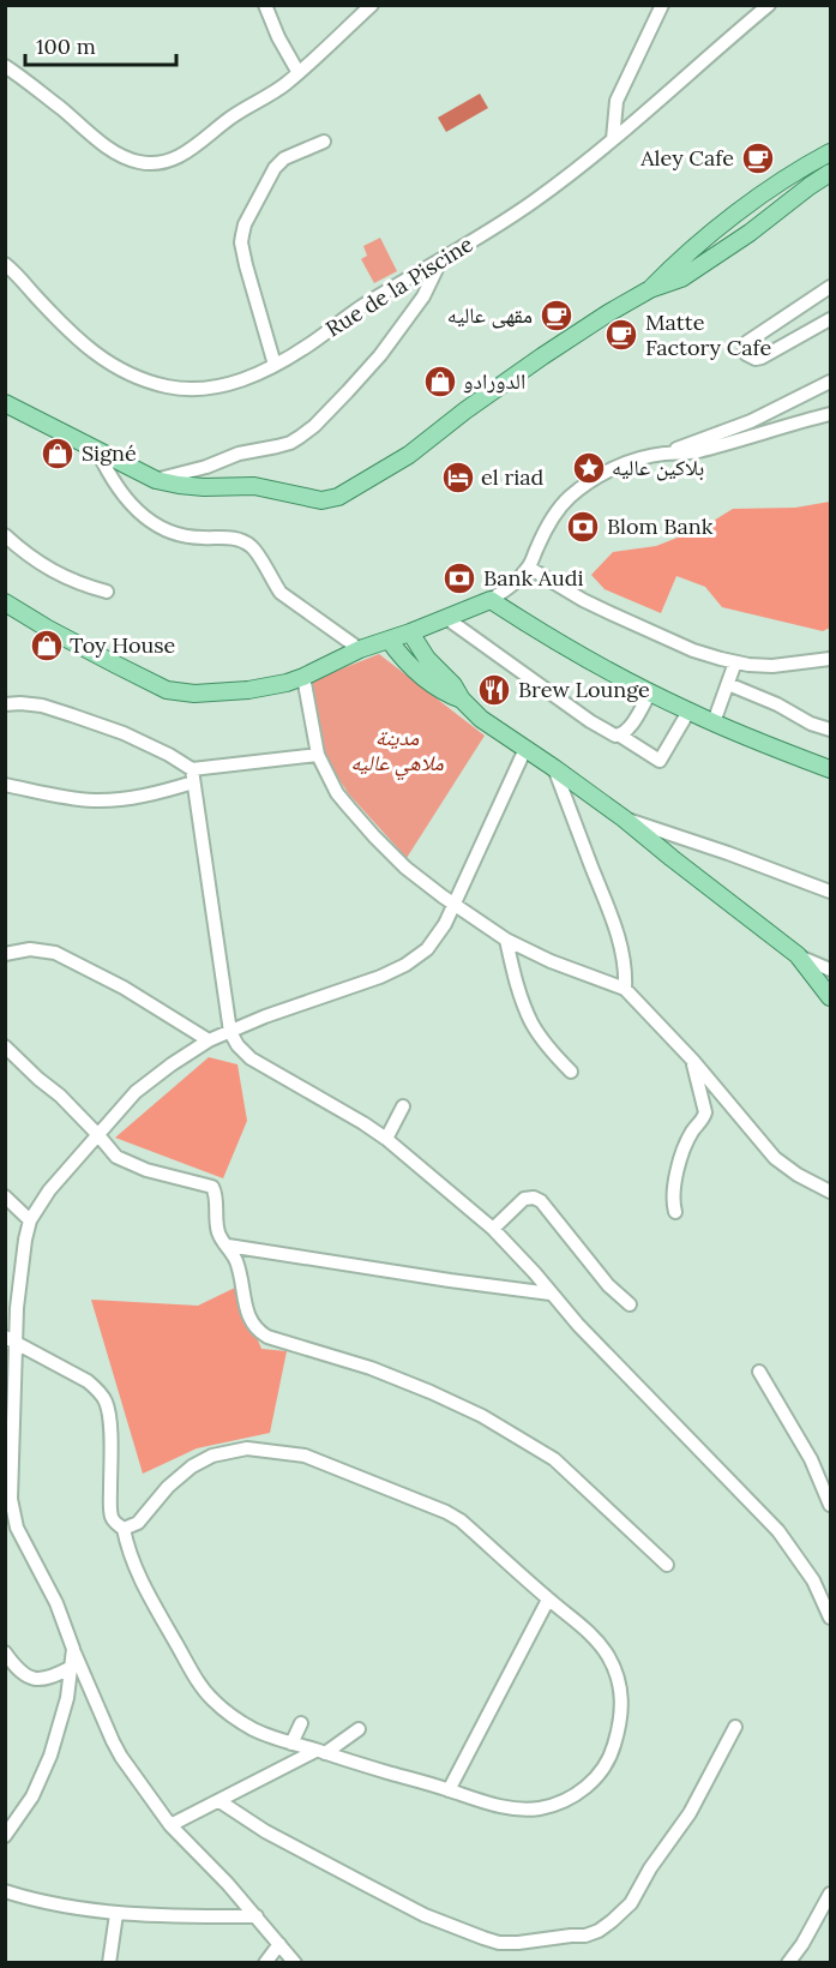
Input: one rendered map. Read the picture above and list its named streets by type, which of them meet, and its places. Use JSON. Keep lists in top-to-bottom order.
{
  "streets": {
    "street": ["Rue de la Piscine"]
  },
  "parks": ["مدينة ملاهي عاليه"],
  "places": {
    "cafe": ["Aley Cafe", "مقهى عاليه", "Matte Factory Cafe"],
    "shop": ["الدورادو", "Signé", "Toy House"],
    "place": ["بلاكين عاليه"],
    "hotel": ["el riad"],
    "bank": ["Blom Bank", "Bank Audi"],
    "restaurant": ["Brew Lounge"]
  },
  "scale_bar": "100 m"
}
